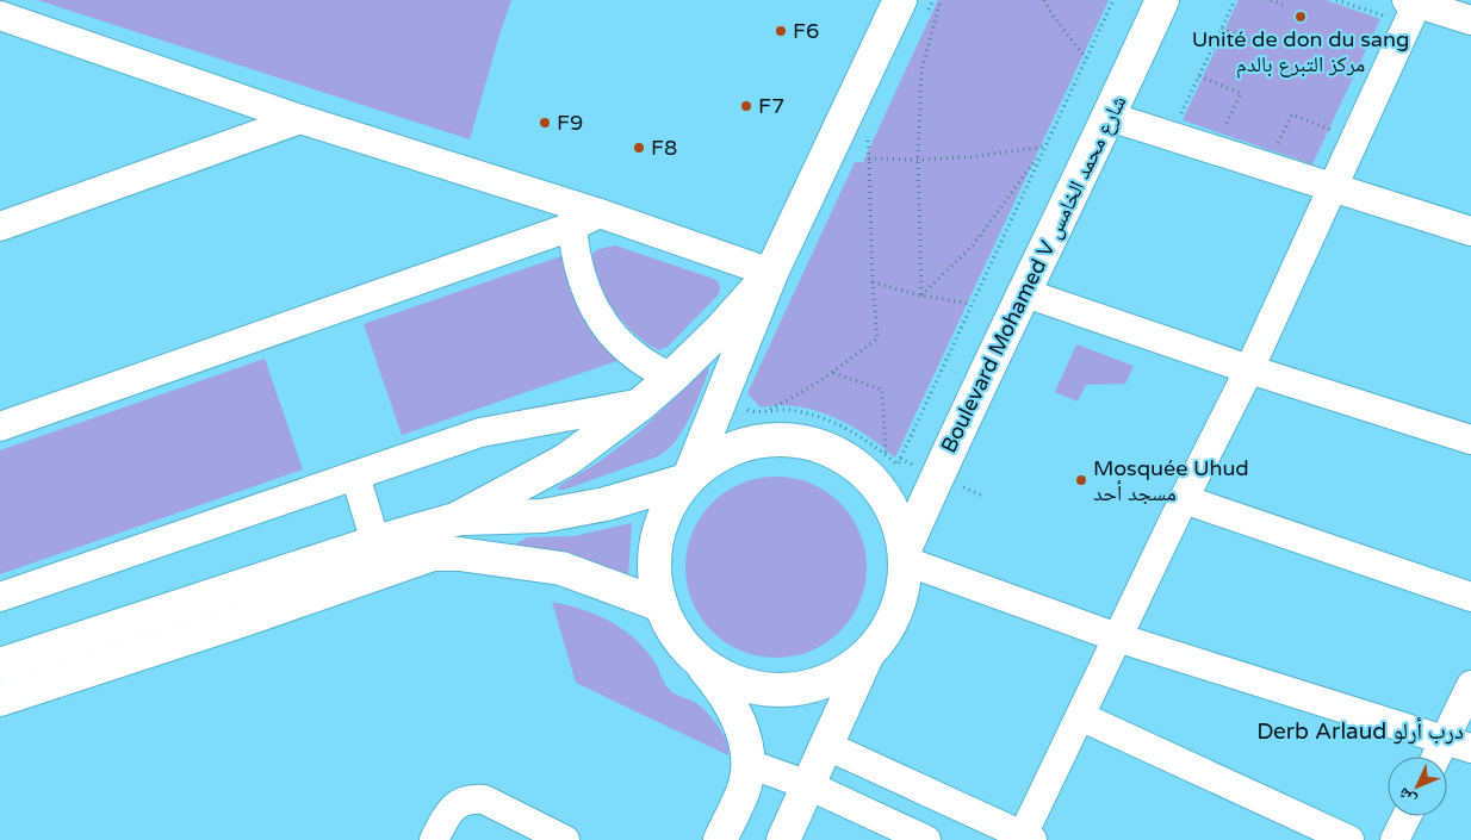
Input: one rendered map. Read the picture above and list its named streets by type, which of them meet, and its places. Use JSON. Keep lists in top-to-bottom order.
{
  "streets": {
    "main road": ["Boulevard Mohamed V شارع محمد الخامس"]
  },
  "districts": ["Derb Arlaud درب أرلو"],
  "places": [
    "Unité de don du sang مركز التبرع بالدم",
    "F6",
    "F7",
    "F9",
    "F8",
    "Mosquée Uhud مسجد أحد"
  ],
  "north": "bottom left"
}
